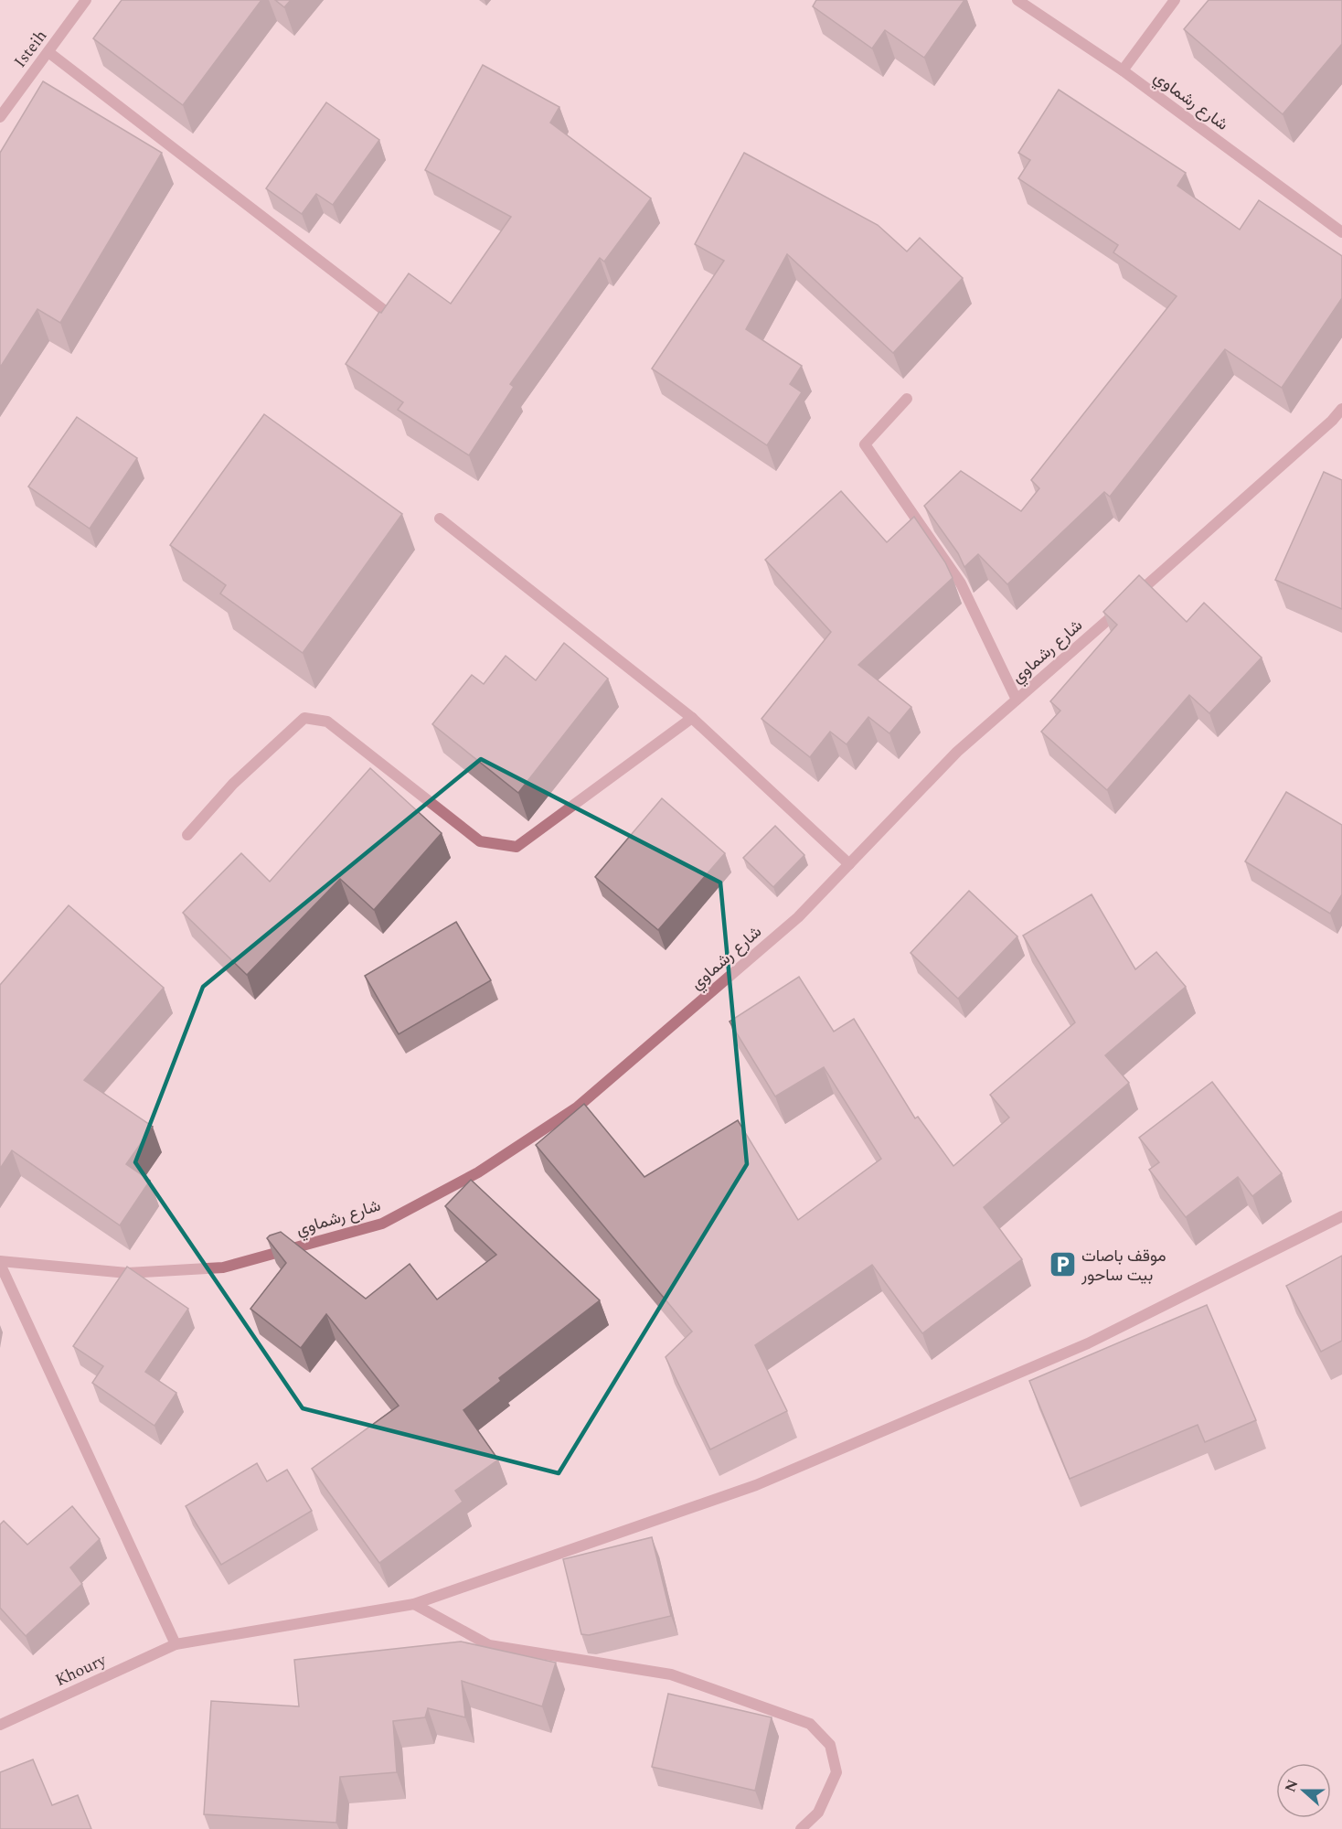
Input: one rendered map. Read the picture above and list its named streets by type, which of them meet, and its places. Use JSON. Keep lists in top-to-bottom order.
{
  "streets": {
    "street": ["Isteih", "شارع رشماوي", "Khoury"]
  },
  "places": {
    "parking": ["موقف باصات بيت ساحور"]
  },
  "north": "left"
}
